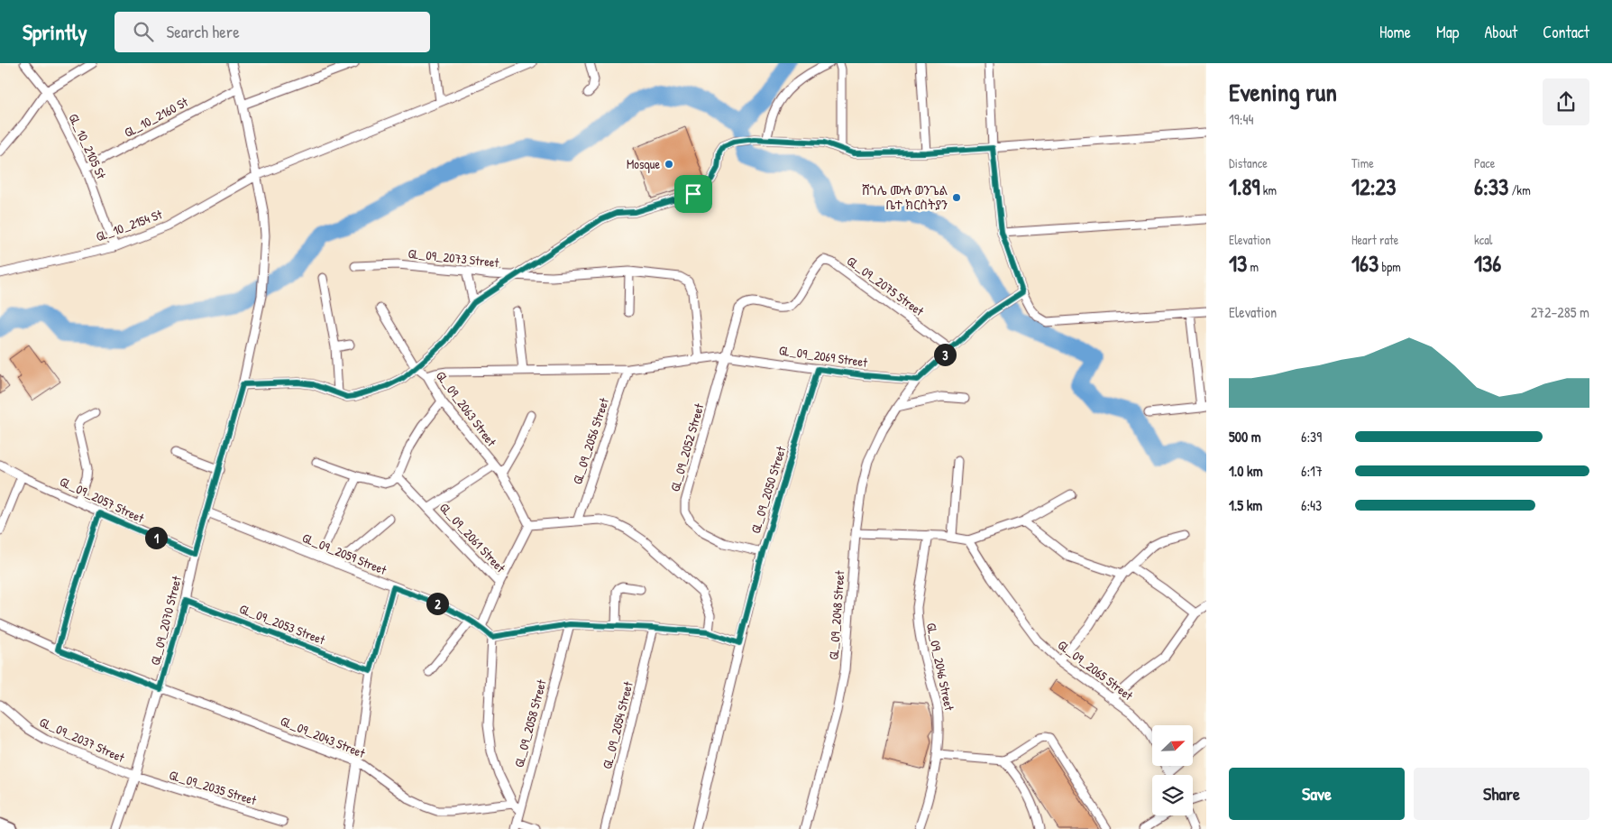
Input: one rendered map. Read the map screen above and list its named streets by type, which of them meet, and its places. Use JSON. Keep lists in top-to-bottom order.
{
  "streets": {
    "street": [
      "GL_10_2160 St",
      "GL_10_2105 St",
      "GL_10_2154 St",
      "GL_09_2073 Street",
      "GL_09_2075 Street",
      "GL_09_2069 Street",
      "GL_09_2063 Street",
      "GL_09_2056 Street",
      "GL_09_2052 Street",
      "GL_09_2050 Street",
      "GL_09_2057 Street",
      "GL_09_2061 Street",
      "GL_09_2059 Street",
      "GL_09_2048 Street",
      "GL_09_2070 Street",
      "GL_09_2053 Street",
      "GL_09_2046 Street",
      "GL_09_2065 Street",
      "GL_09_2058 Street",
      "GL_09_2054 Street",
      "GL_09_2043 Street",
      "GL_09_2037 Street",
      "GL_09_2035 Street"
    ]
  },
  "crossings": [
    ["GL_10_2160 St", "GL_10_2105 St"],
    ["GL_10_2160 St", "GL_09_2070 Street"],
    ["GL_10_2105 St", "GL_10_2154 St"],
    ["GL_10_2154 St", "GL_09_2070 Street"],
    ["GL_09_2073 Street", "GL_09_2069 Street"],
    ["GL_09_2075 Street", "GL_09_2069 Street"],
    ["GL_09_2075 Street", "GL_09_2052 Street"],
    ["GL_09_2075 Street", "GL_09_2048 Street"],
    ["GL_09_2069 Street", "GL_09_2063 Street"],
    ["GL_09_2069 Street", "GL_09_2056 Street"],
    ["GL_09_2069 Street", "GL_09_2052 Street"],
    ["GL_09_2069 Street", "GL_09_2050 Street"],
    ["GL_09_2069 Street", "GL_09_2048 Street"],
    ["GL_09_2063 Street", "GL_09_2061 Street"],
    ["GL_09_2052 Street", "GL_09_2050 Street"],
    ["GL_09_2057 Street", "GL_09_2070 Street"],
    ["GL_09_2059 Street", "GL_09_2070 Street"],
    ["GL_09_2070 Street", "GL_09_2053 Street"],
    ["GL_09_2070 Street", "GL_09_2043 Street"],
    ["GL_09_2070 Street", "GL_09_2037 Street"],
    ["GL_09_2070 Street", "GL_09_2035 Street"],
    ["GL_09_2037 Street", "GL_09_2035 Street"]
  ],
  "places": ["Mosque", "ሸጎሌ ሙሉ ወንጌል ቤተ ክርስትያን"],
  "north": "top right",
  "page": {
    "header": "Sprintly",
    "search": "Search here",
    "nav": [
      "Home",
      "Map",
      "About",
      "Contact"
    ],
    "heading": ["Evening run", "19:44"],
    "stats": [
      ["Distance", "1.89 km"],
      ["Time", "12:23"],
      ["Pace", "6:33 /km"],
      ["Elevation", "13 m"],
      ["Heart rate", "163 bpm"],
      ["kcal", "136"]
    ],
    "chart": ["Elevation", "272–285 m"],
    "pins": ["3", "1", "2"],
    "list": [
      {
        "name": "500 m",
        "note": "6:39"
      },
      {
        "name": "1.0 km",
        "note": "6:17"
      },
      {
        "name": "1.5 km",
        "note": "6:43"
      }
    ],
    "buttons": ["Save", "Share"]
  }
}
